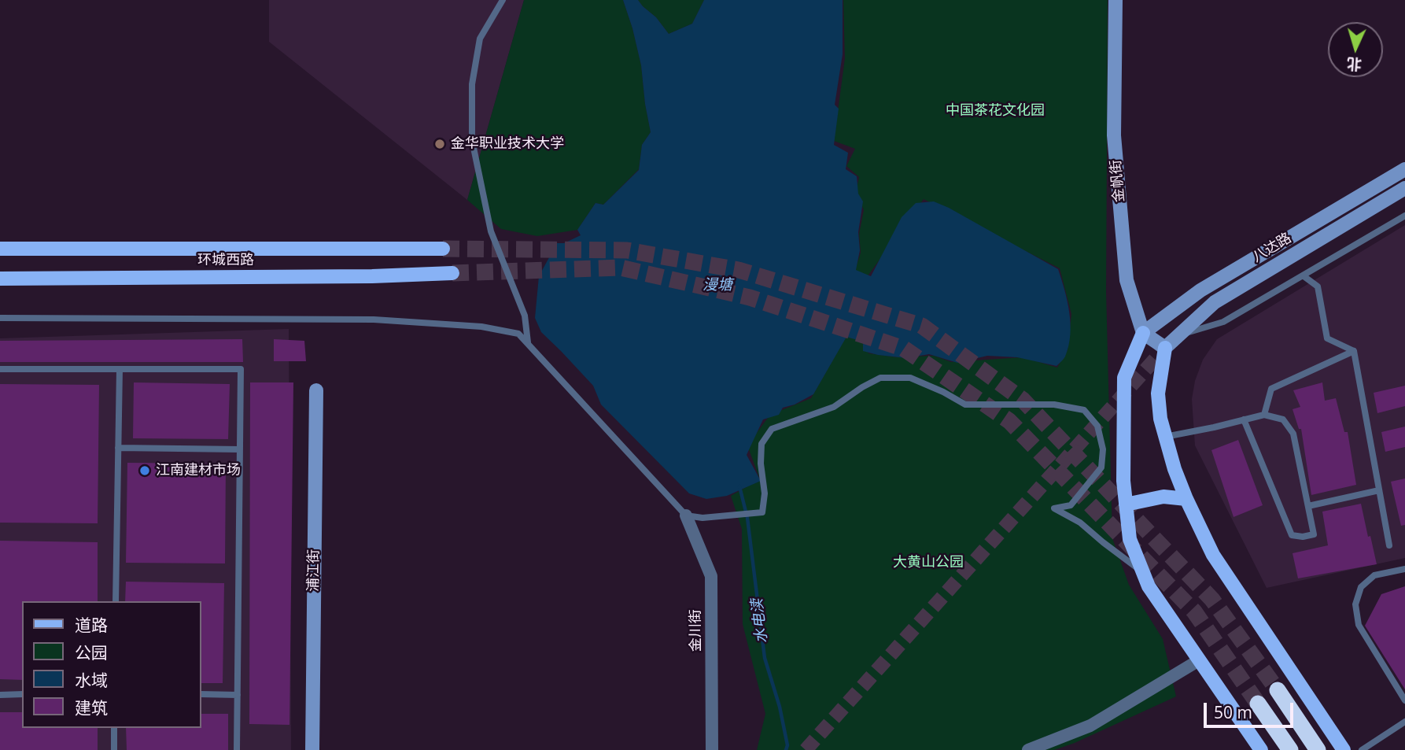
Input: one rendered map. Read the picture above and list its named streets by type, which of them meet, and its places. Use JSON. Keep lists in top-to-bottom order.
{
  "streets": {
    "main road": ["环城西路"],
    "street": [
      "金帆街",
      "八达路",
      "浦江街",
      "金川街"
    ]
  },
  "crossings": [
    ["金帆街", "八达路"]
  ],
  "water": ["漫塘", "水电渎"],
  "parks": ["中国茶花文化园", "大黄山公园"],
  "places": ["金华职业技术大学", "江南建材市场"],
  "legend": [
    "道路",
    "公园",
    "水域",
    "建筑"
  ],
  "scale_bar": "50 m",
  "north": "bottom"
}
